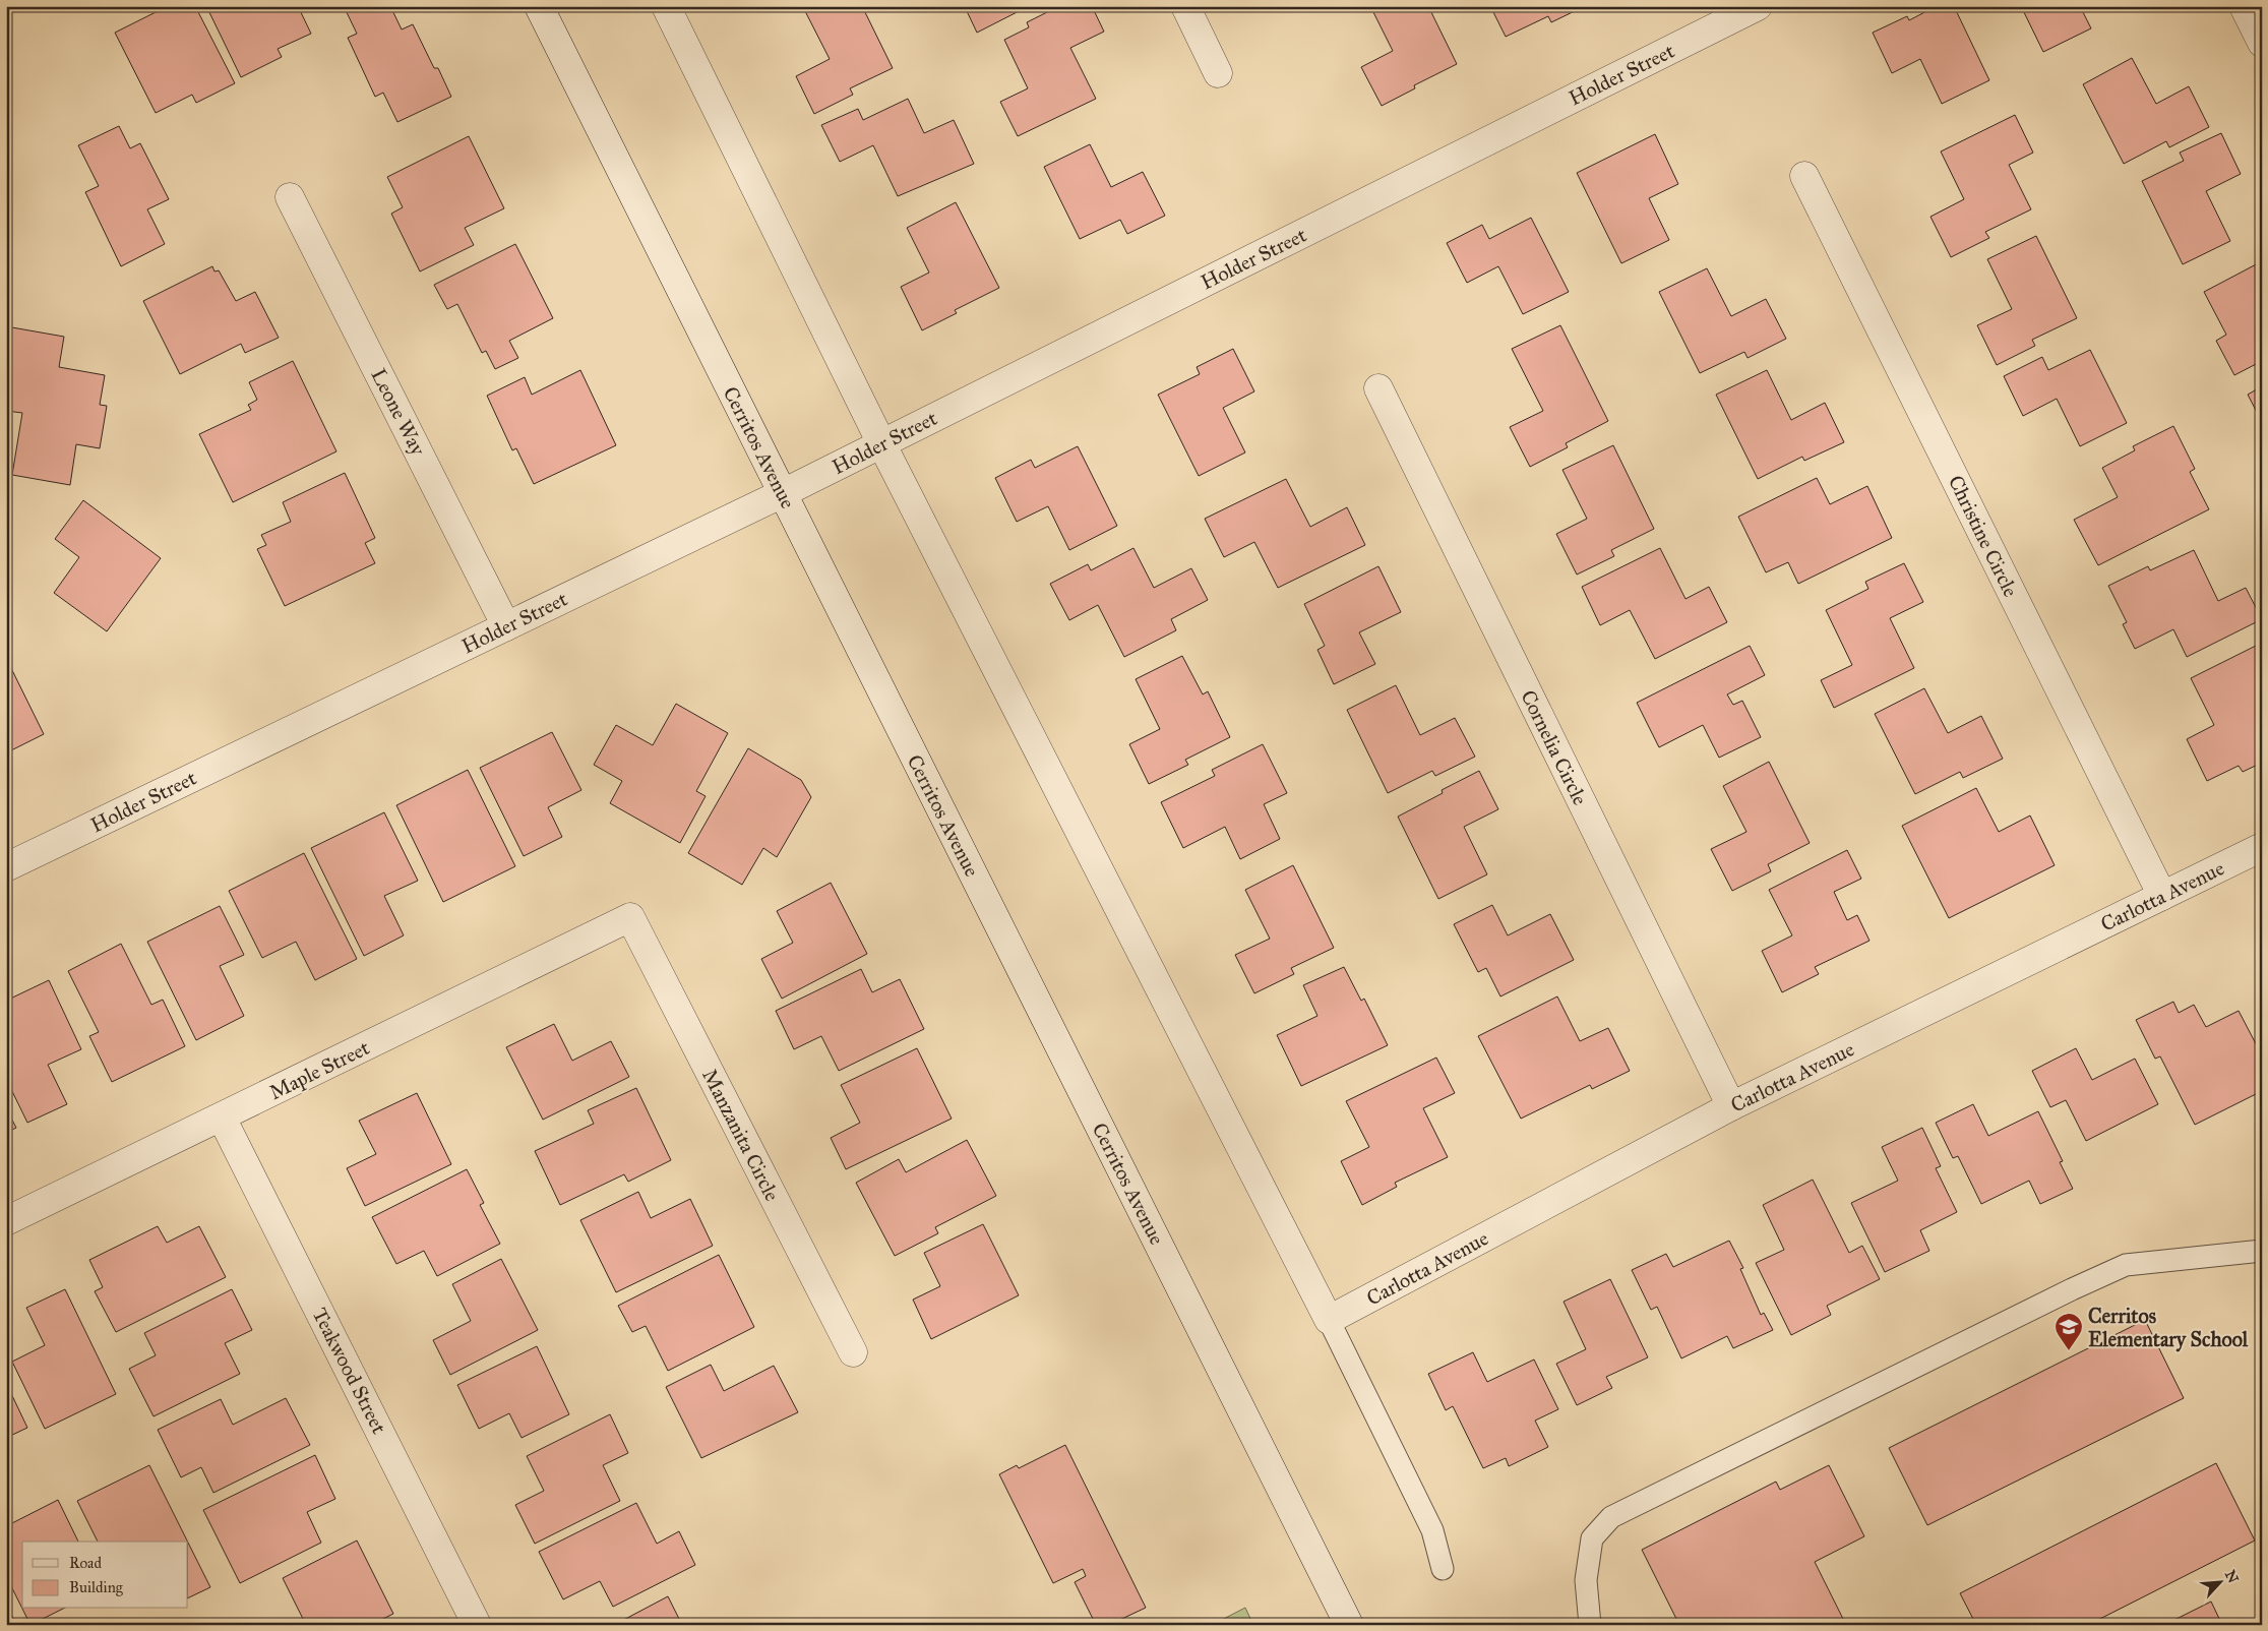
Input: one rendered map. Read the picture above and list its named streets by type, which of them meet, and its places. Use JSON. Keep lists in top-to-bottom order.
{
  "streets": {
    "street": [
      "Holder Street",
      "Leone Way",
      "Cerritos Avenue",
      "Christine Circle",
      "Cornelia Circle",
      "Carlotta Avenue",
      "Maple Street",
      "Manzanita Circle",
      "Teakwood Street"
    ]
  },
  "crossings": [
    ["Holder Street", "Leone Way"],
    ["Holder Street", "Cerritos Avenue"],
    ["Christine Circle", "Carlotta Avenue"],
    ["Cornelia Circle", "Carlotta Avenue"],
    ["Maple Street", "Manzanita Circle"],
    ["Maple Street", "Teakwood Street"]
  ],
  "places": {
    "school or university": ["Cerritos Elementary School"]
  },
  "legend": ["Road", "Building"],
  "north": "top right"
}
